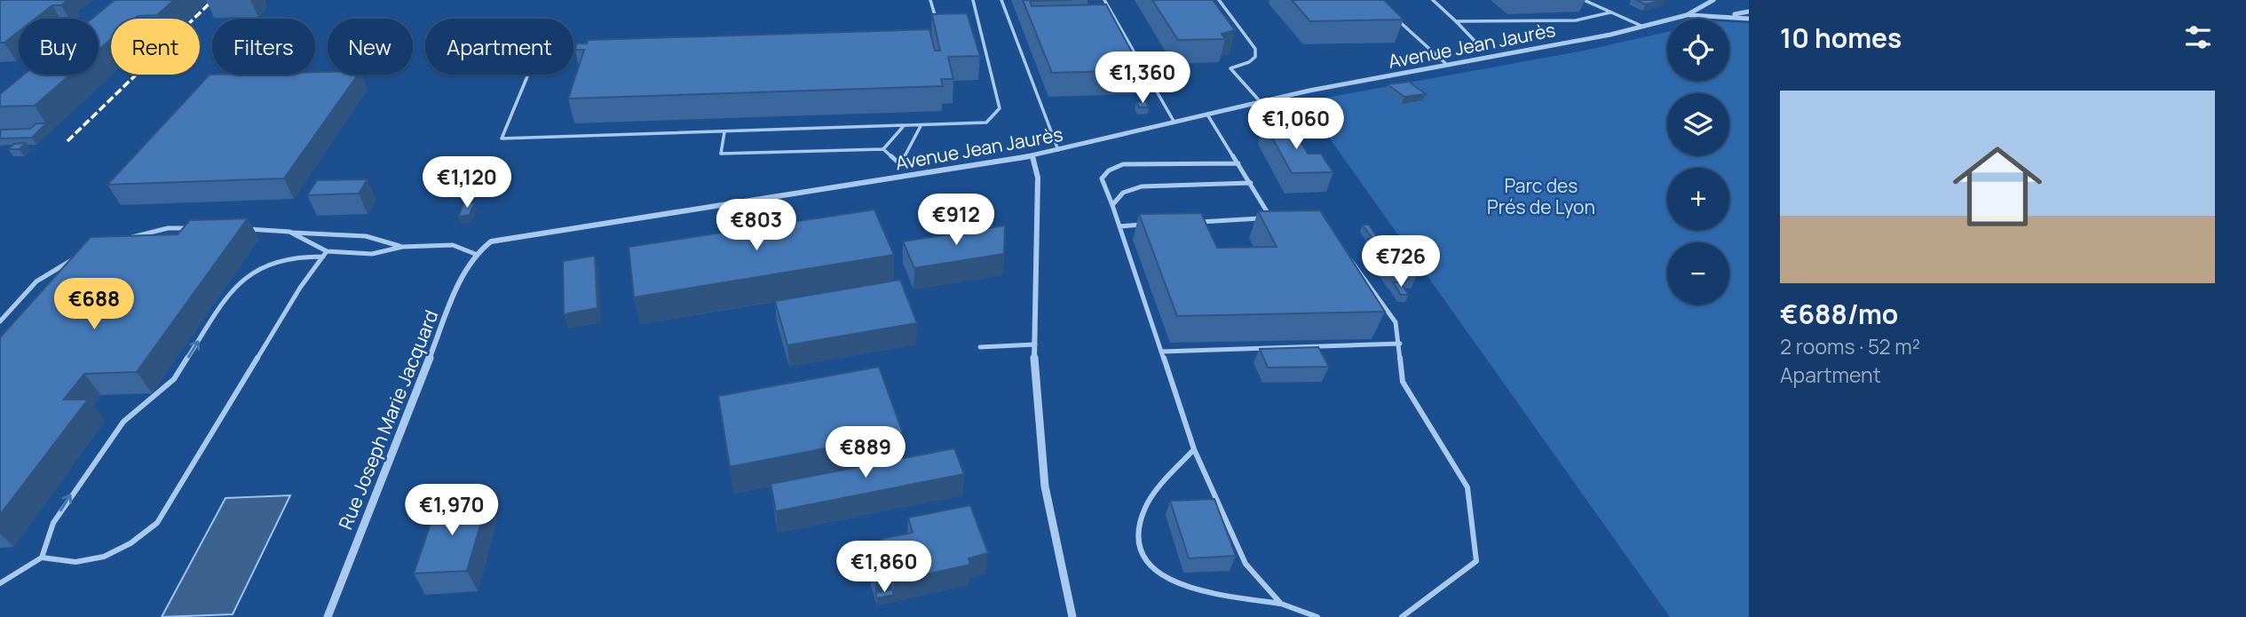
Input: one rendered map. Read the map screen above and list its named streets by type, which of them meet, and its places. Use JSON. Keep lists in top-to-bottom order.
{
  "streets": {
    "street": ["Avenue Jean Jaurès", "Rue Joseph Marie Jacquard"]
  },
  "crossings": [
    ["Avenue Jean Jaurès", "Rue Joseph Marie Jacquard"]
  ],
  "parks": ["Parc des Prés de Lyon"],
  "page": {
    "heading": "10 homes",
    "map_buttons": ["+", "−"],
    "chip": [
      "Buy",
      "Rent",
      "Filters",
      "New",
      "Apartment"
    ],
    "price": [
      "€1,360",
      "€1,060",
      "€1,120",
      "€912",
      "€803",
      "€726",
      "€688",
      "€889",
      "€1,970",
      "€1,860"
    ],
    "list": [
      {
        "name": "€688/mo",
        "note": "2 rooms · 52 m² · Apartment"
      }
    ]
  }
}
